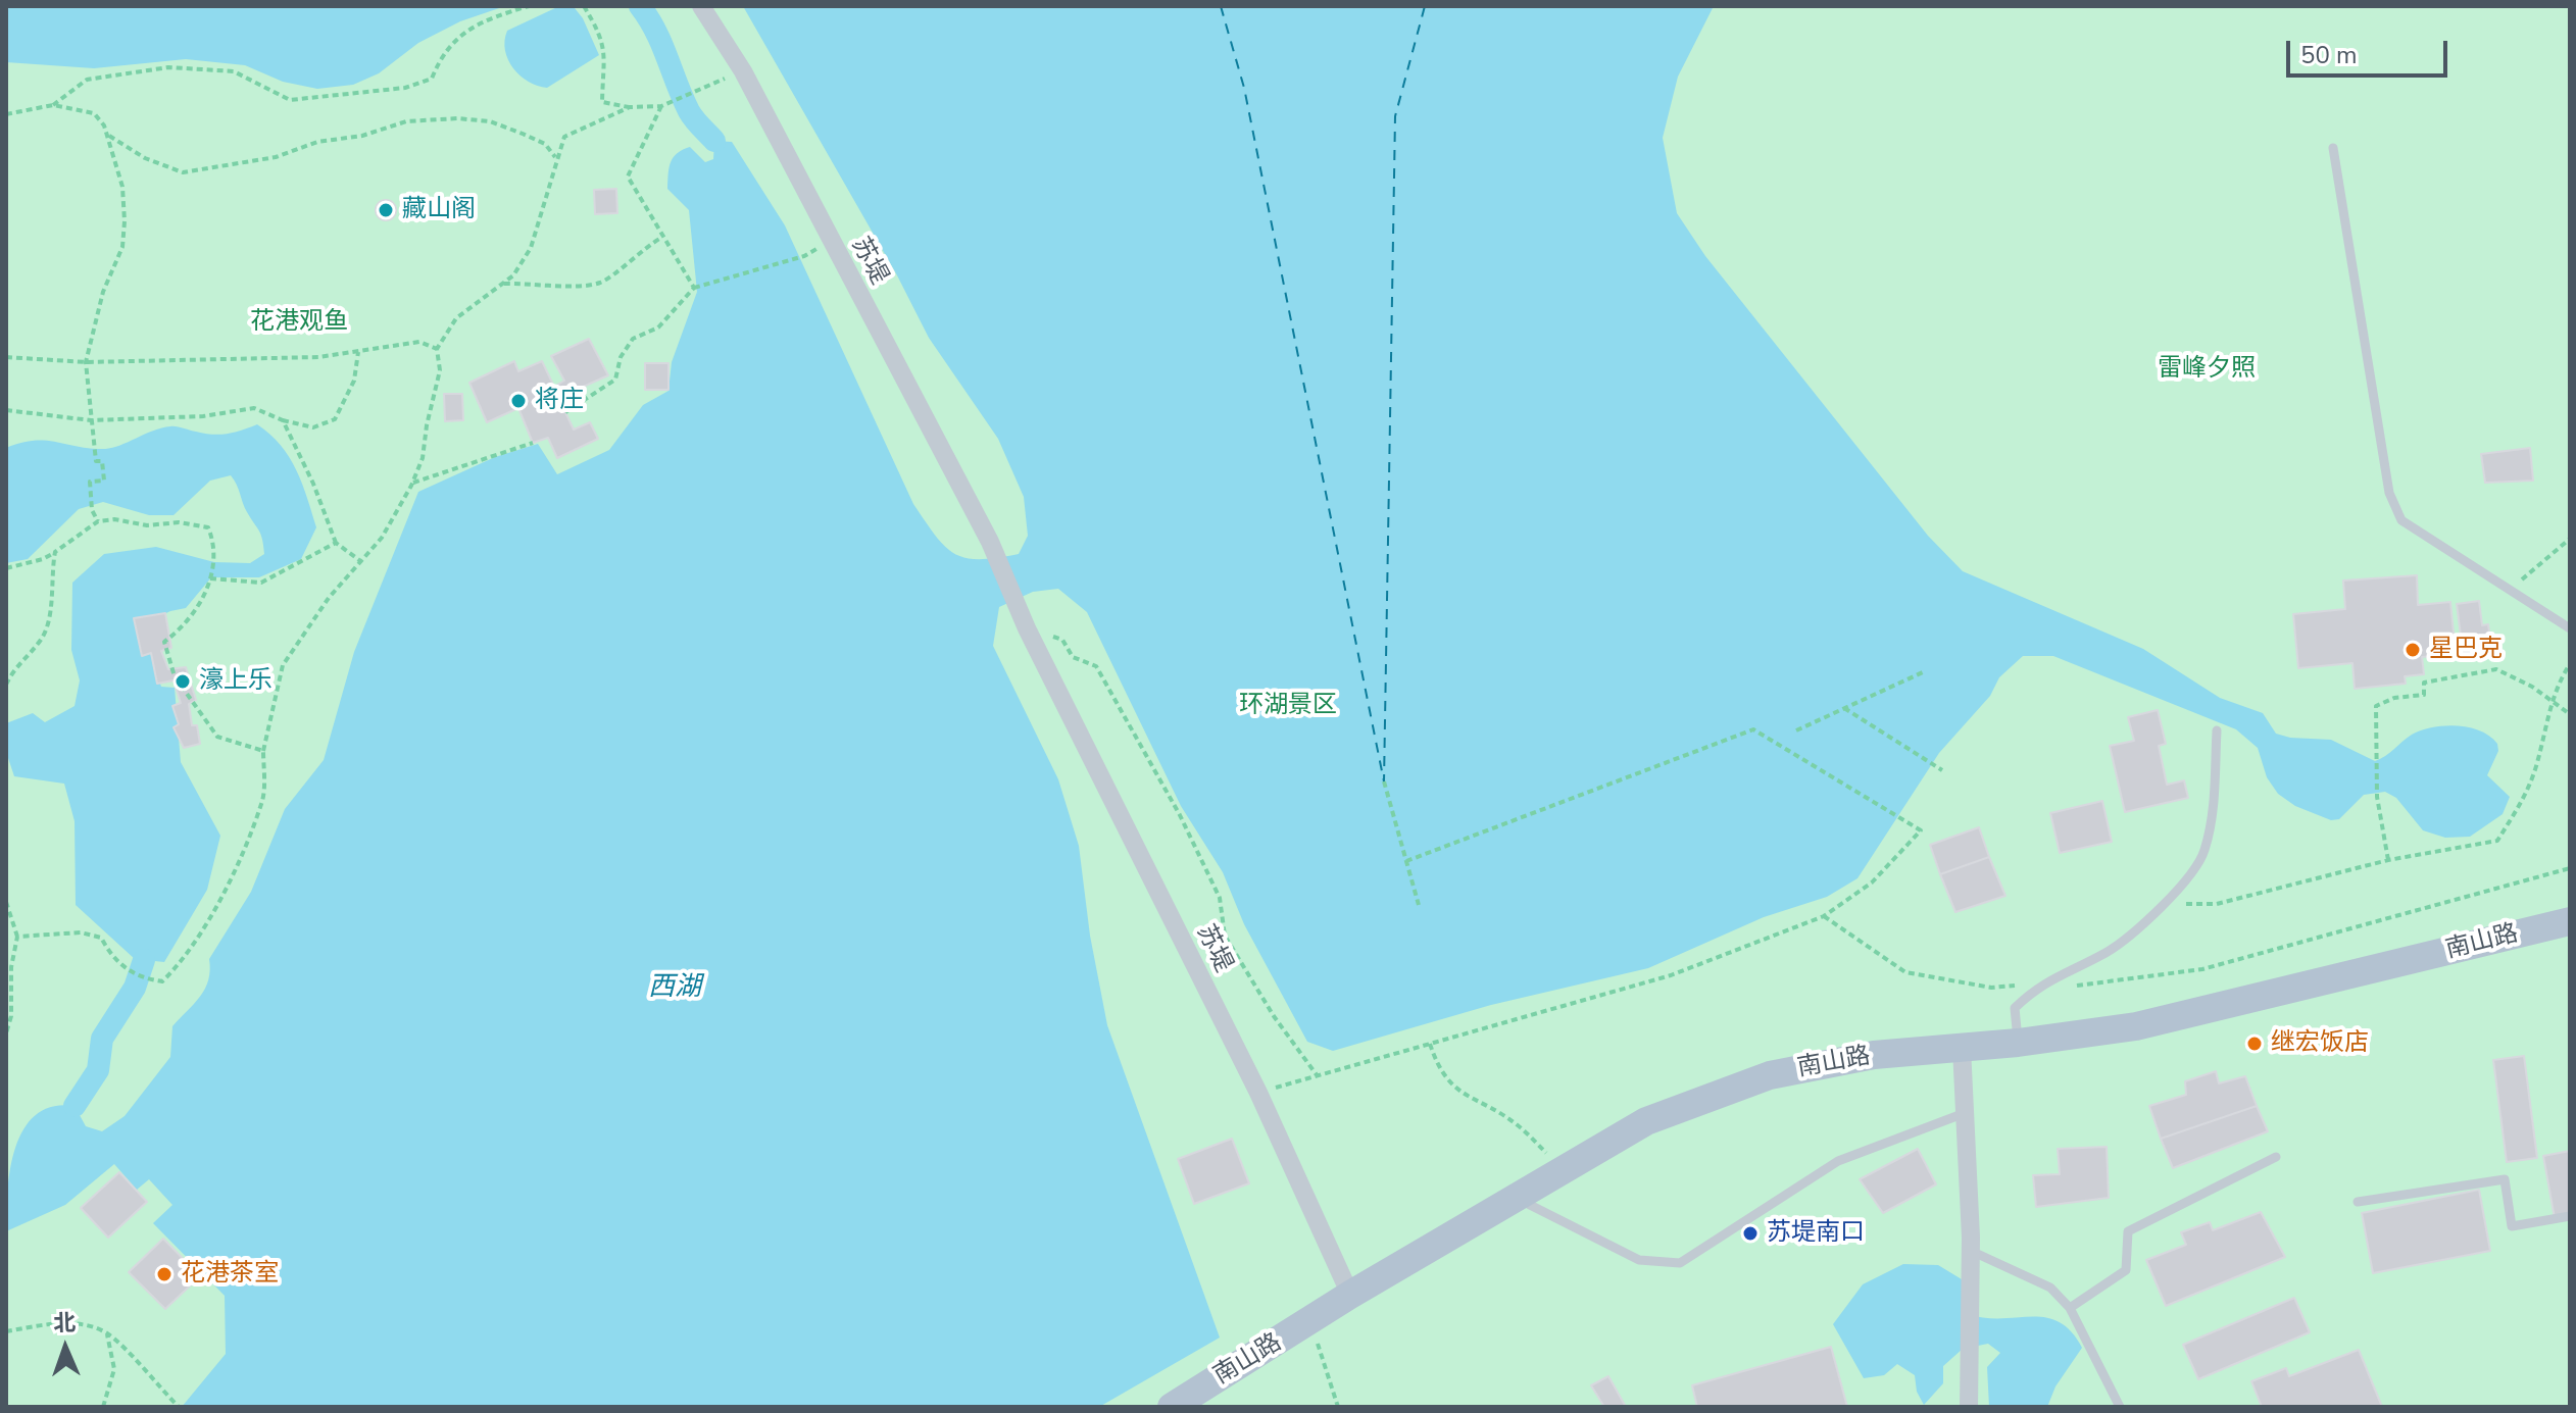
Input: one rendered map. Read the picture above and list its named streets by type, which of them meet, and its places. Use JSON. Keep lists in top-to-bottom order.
{
  "streets": {
    "main road": ["南山路"],
    "street": ["苏堤"]
  },
  "crossings": [
    ["苏堤", "南山路"]
  ],
  "water": ["西湖"],
  "parks": ["花港观鱼", "雷峰夕照", "环湖景区"],
  "places": [
    "藏山阁",
    "将庄",
    "星巴克",
    "濠上乐",
    "继宏饭店",
    "苏堤南口",
    "花港茶室"
  ],
  "scale_bar": "50 m",
  "north": "top"
}
